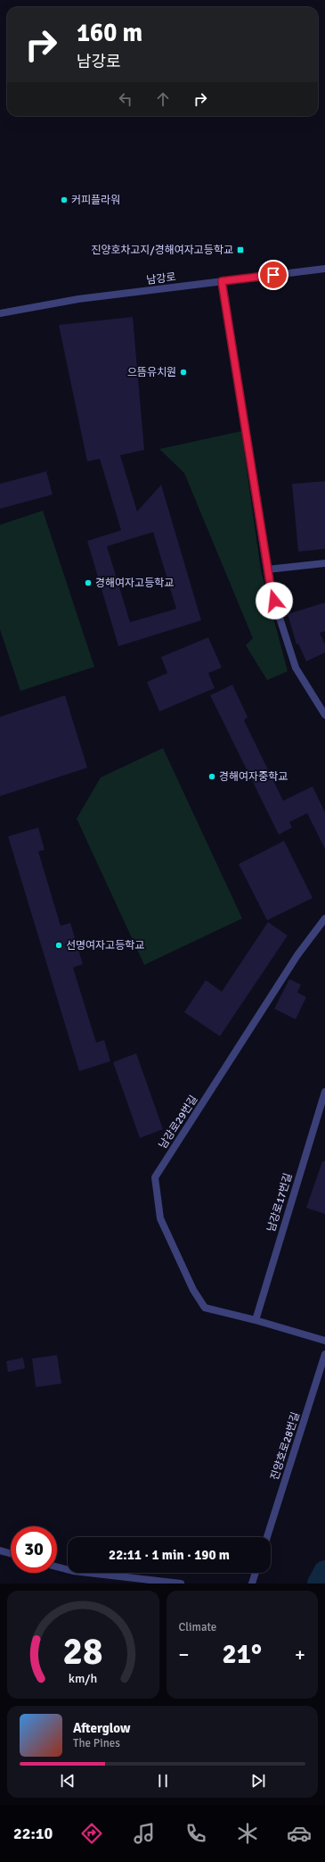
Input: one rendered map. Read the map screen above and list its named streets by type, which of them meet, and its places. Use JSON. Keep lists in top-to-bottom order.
{
  "streets": {
    "street": [
      "남강로",
      "남강로29번길",
      "남강로17번길",
      "진양호로28번길"
    ]
  },
  "crossings": [
    ["남강로29번길", "남강로17번길"]
  ],
  "places": {
    "other": [
      "커피플라워",
      "으뜸유치원",
      "경해여자고등학교",
      "경해여자중학교",
      "선명여자고등학교"
    ],
    "transit": ["진양호차고지/경해여자고등학교"]
  },
  "page": {
    "turn": ["160 m", "남강로"],
    "limit": "30",
    "trip": "22:11 · 1 min · 190 m",
    "tile": "Climate",
    "heat": ["−", "21°", "+"],
    "song": ["Afterglow", "The Pines"],
    "tabs": "22:10",
    "gauge": ["28", "km/h"]
  }
}
